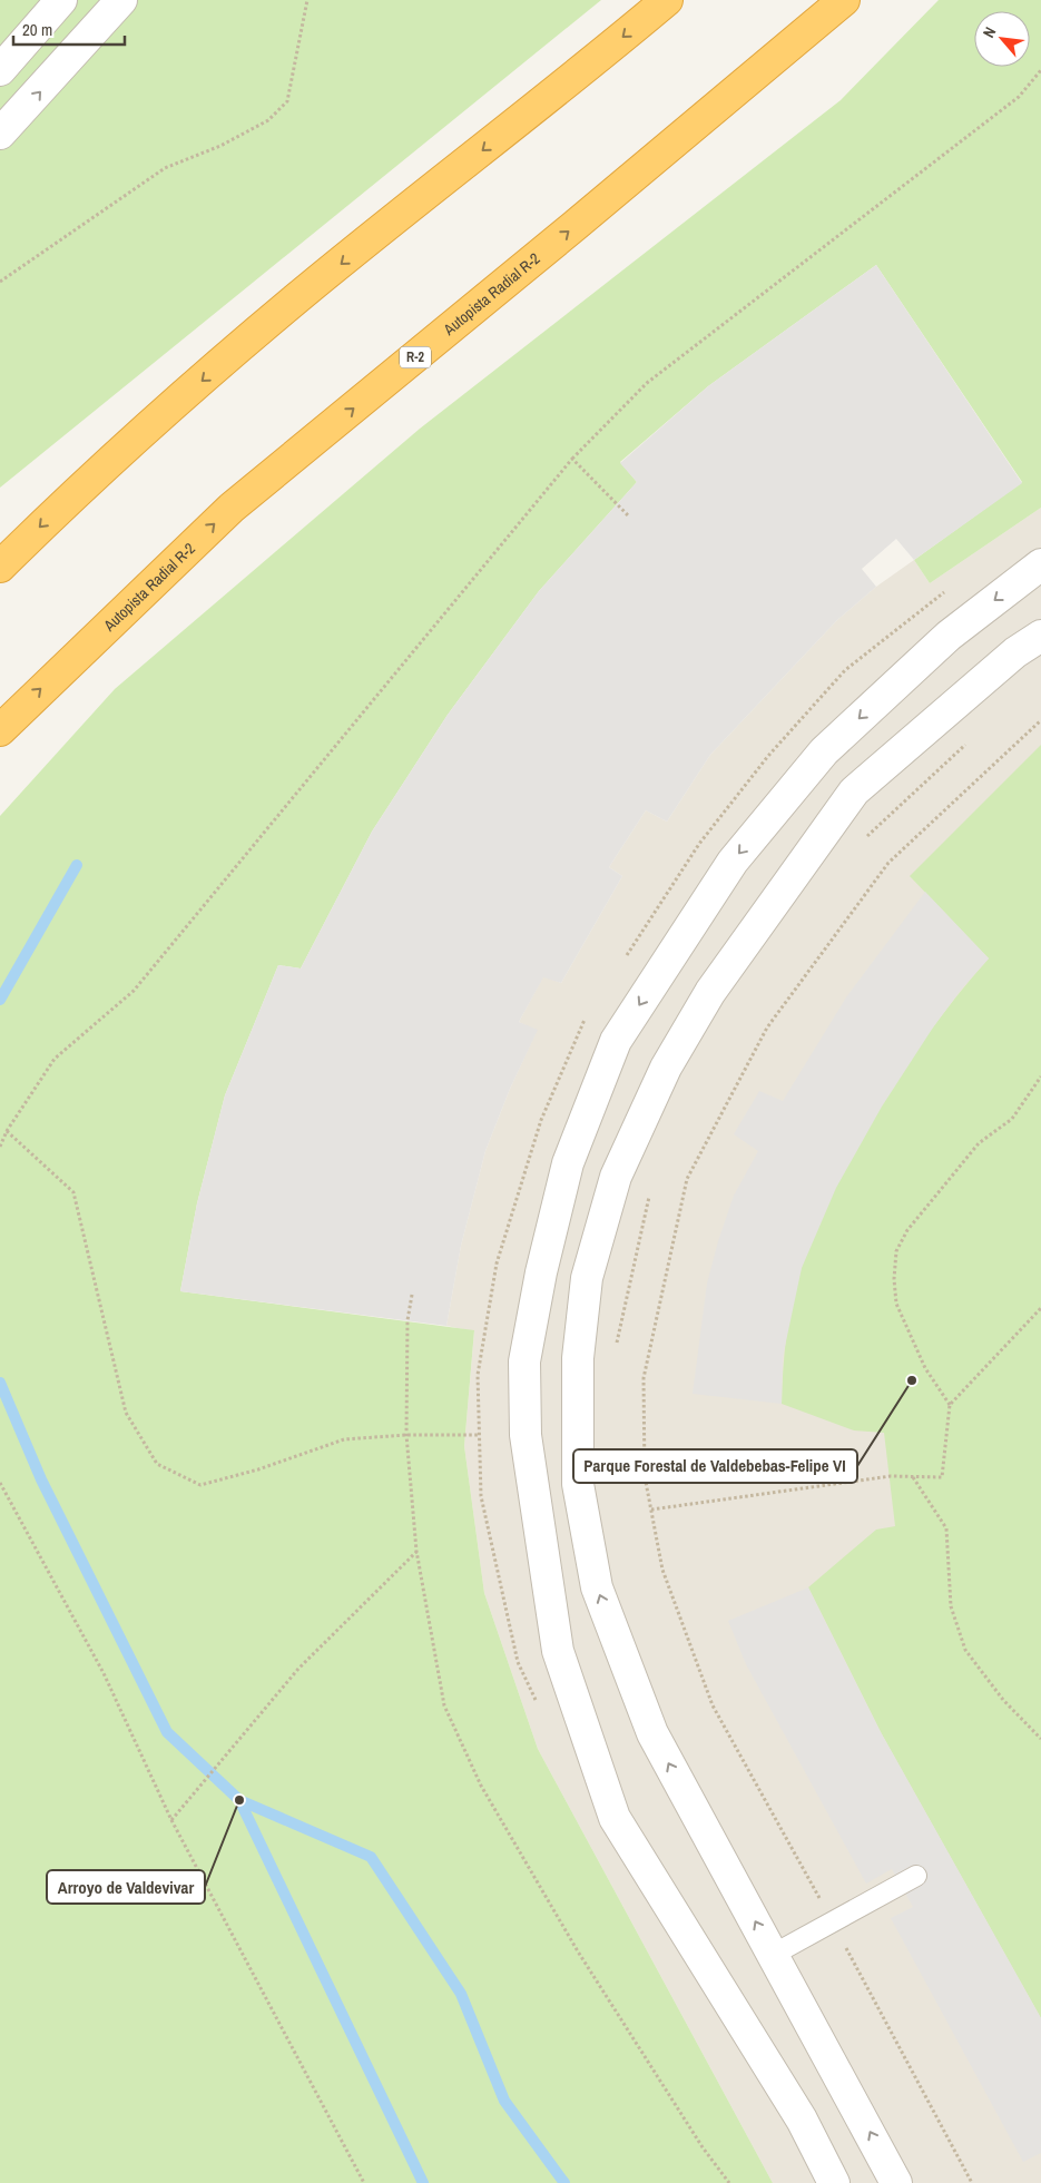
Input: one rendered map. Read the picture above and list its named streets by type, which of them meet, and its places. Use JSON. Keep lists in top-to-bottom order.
{
  "streets": {
    "highway": ["Autopista Radial R-2", "R-2"]
  },
  "places": ["Parque Forestal de Valdebebas-Felipe VI", "Arroyo de Valdevivar"],
  "scale_bar": "20 m",
  "north": "top left"
}
